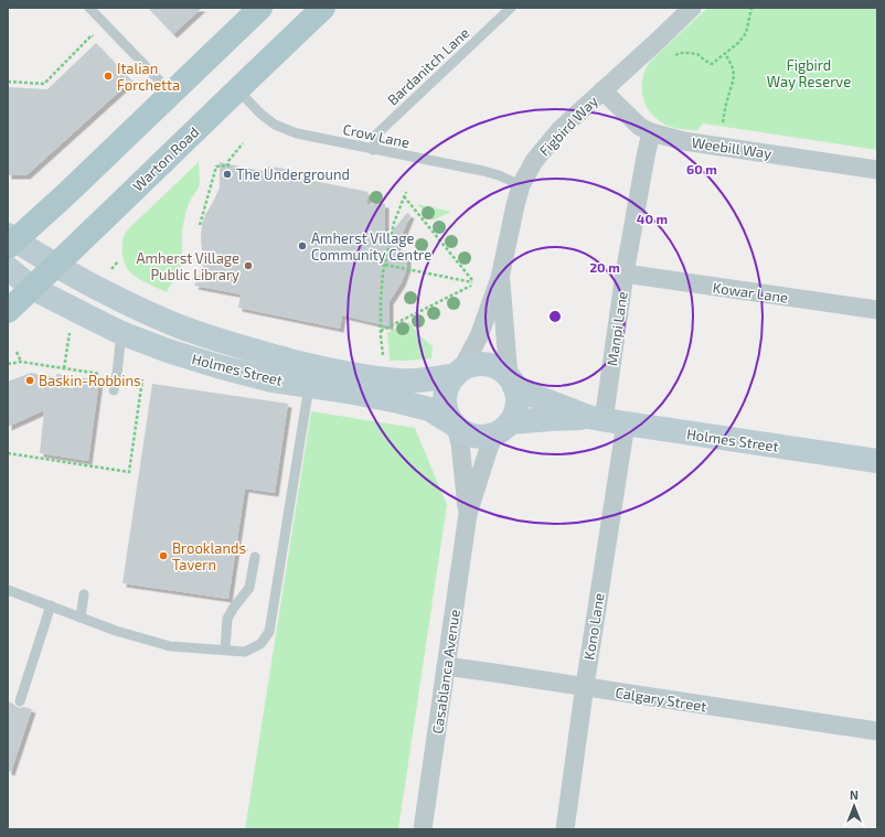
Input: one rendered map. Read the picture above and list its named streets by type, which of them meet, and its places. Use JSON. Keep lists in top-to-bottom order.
{
  "streets": {
    "main road": ["Warton Road", "Holmes Street"],
    "street": [
      "Figbird Way",
      "Weebill Way",
      "Kowar Lane",
      "Manpi Lane",
      "Kono Lane",
      "Casablanca Avenue",
      "Calgary Street"
    ],
    "lane": ["Bardanitch Lane", "Crow Lane"]
  },
  "crossings": [
    ["Bardanitch Lane", "Crow Lane"],
    ["Figbird Way", "Crow Lane"],
    ["Figbird Way", "Weebill Way"],
    ["Figbird Way", "Holmes Street"],
    ["Figbird Way", "Casablanca Avenue"],
    ["Crow Lane", "Warton Road"],
    ["Weebill Way", "Manpi Lane"],
    ["Warton Road", "Holmes Street"],
    ["Kowar Lane", "Manpi Lane"],
    ["Manpi Lane", "Holmes Street"],
    ["Manpi Lane", "Kono Lane"],
    ["Holmes Street", "Kono Lane"],
    ["Holmes Street", "Casablanca Avenue"],
    ["Kono Lane", "Calgary Street"],
    ["Casablanca Avenue", "Calgary Street"]
  ],
  "parks": ["Figbird Way Reserve"],
  "places": [
    "Italian Forchetta",
    "The Underground",
    "Amherst Village Community Centre",
    "Amherst Village Public Library",
    "Baskin-Robbins",
    "Brooklands Tavern"
  ],
  "north": "top",
  "rings": ["60 m", "40 m", "20 m"]
}
